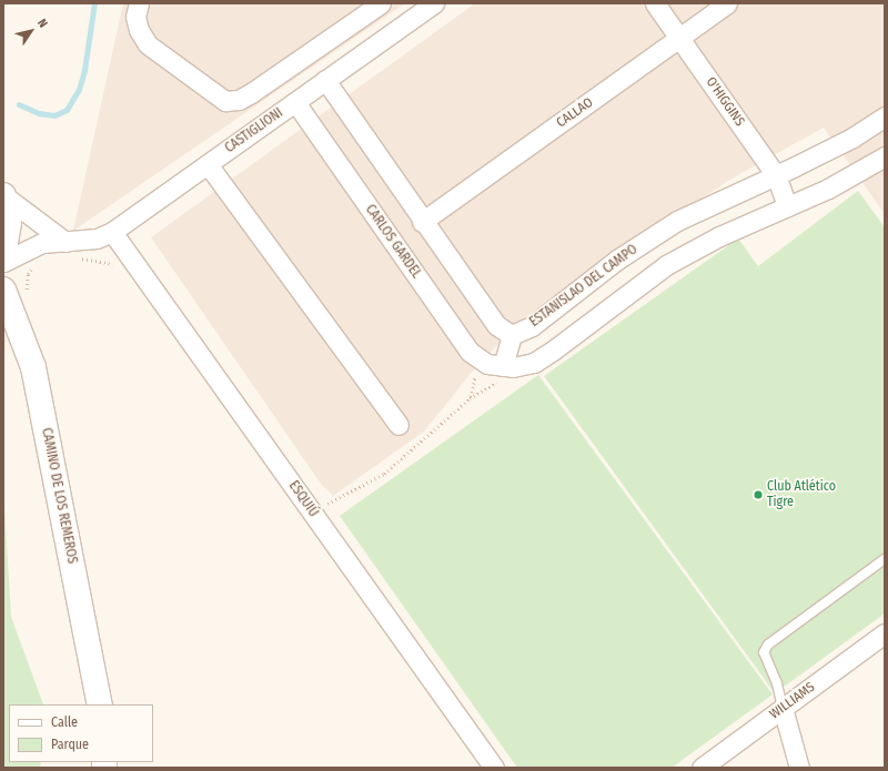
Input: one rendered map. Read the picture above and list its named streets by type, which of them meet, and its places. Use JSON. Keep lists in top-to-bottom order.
{
  "streets": {
    "main road": ["CAMINO DE LOS REMEROS"],
    "street": [
      "O'HIGGINS",
      "CALLAO",
      "CASTIGLIONI",
      "CARLOS GARDEL",
      "ESTANISLAO DEL CAMPO",
      "ESQUIÚ",
      "WILLIAMS"
    ]
  },
  "crossings": [
    ["O'HIGGINS", "CALLAO"],
    ["O'HIGGINS", "ESTANISLAO DEL CAMPO"],
    ["CASTIGLIONI", "CARLOS GARDEL"],
    ["CASTIGLIONI", "ESQUIÚ"]
  ],
  "places": ["Club Atlético Tigre"],
  "legend": ["Calle", "Parque"],
  "north": "top right"
}
